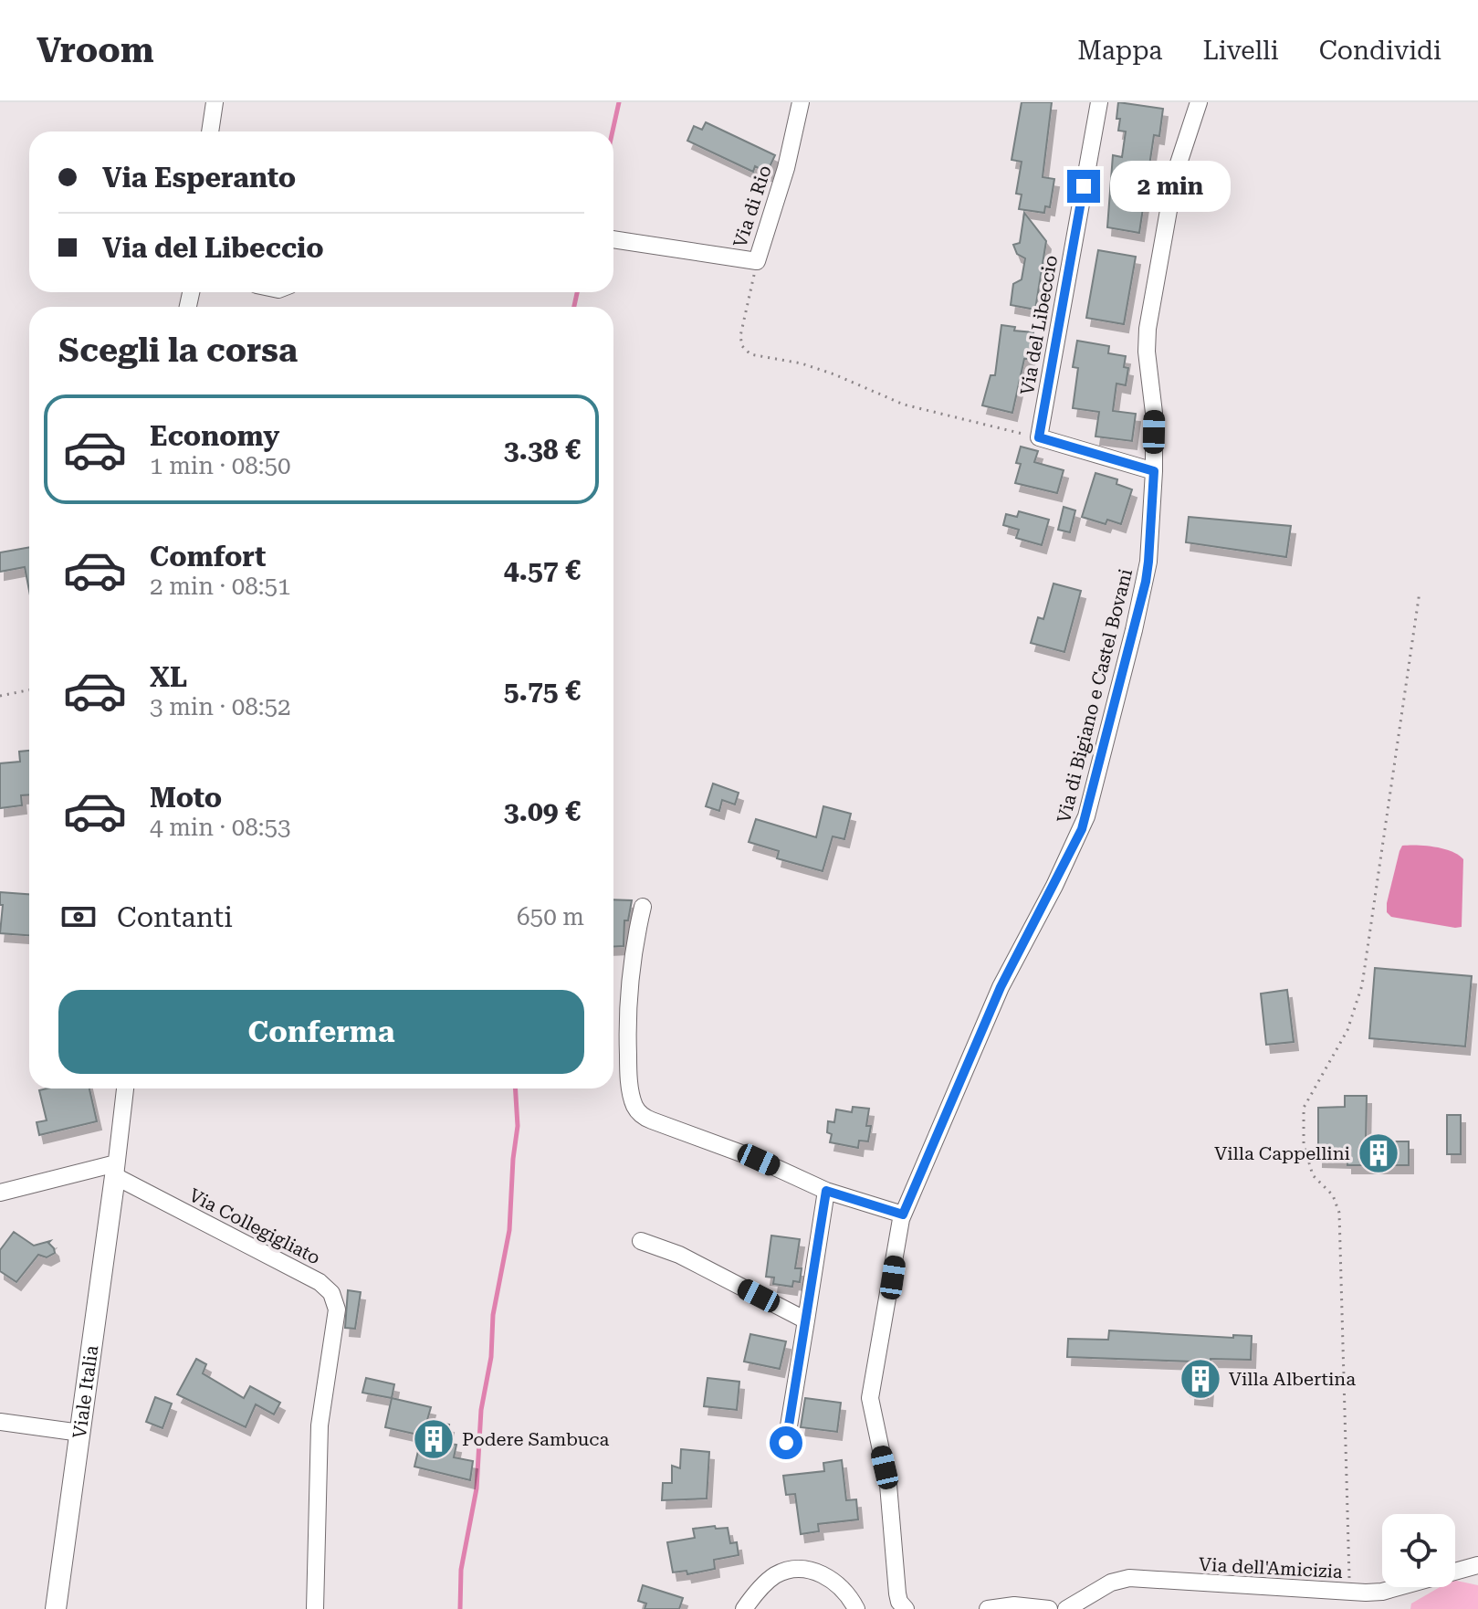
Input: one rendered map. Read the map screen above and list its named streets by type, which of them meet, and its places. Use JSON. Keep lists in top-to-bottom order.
{
  "streets": {
    "street": [
      "Via di Rio",
      "Via del Libeccio",
      "Via di Bigiano e Castel Bovani",
      "Via Collegigliato",
      "Viale Italia",
      "Via dell'Amicizia"
    ]
  },
  "crossings": [
    ["Via Collegigliato", "Viale Italia"]
  ],
  "places": {
    "building": ["Villa Cappellini", "Villa Albertina", "Podere Sambuca"]
  },
  "page": {
    "header": "Vroom",
    "nav": ["Mappa", "Livelli", "Condividi"],
    "banner": ["Via Esperanto", "Via del Libeccio"],
    "bubble": "2 min",
    "heading": "Scegli la corsa",
    "list": [
      {
        "name": "Economy",
        "note": "1 min · 08:50",
        "value": "3.38 €"
      },
      {
        "name": "Comfort",
        "note": "2 min · 08:51",
        "value": "4.57 €"
      },
      {
        "name": "XL",
        "note": "3 min · 08:52",
        "value": "5.75 €"
      },
      {
        "name": "Moto",
        "note": "4 min · 08:53",
        "value": "3.09 €"
      }
    ],
    "pay": ["Contanti", "650 m"],
    "buttons": "Conferma"
  }
}
